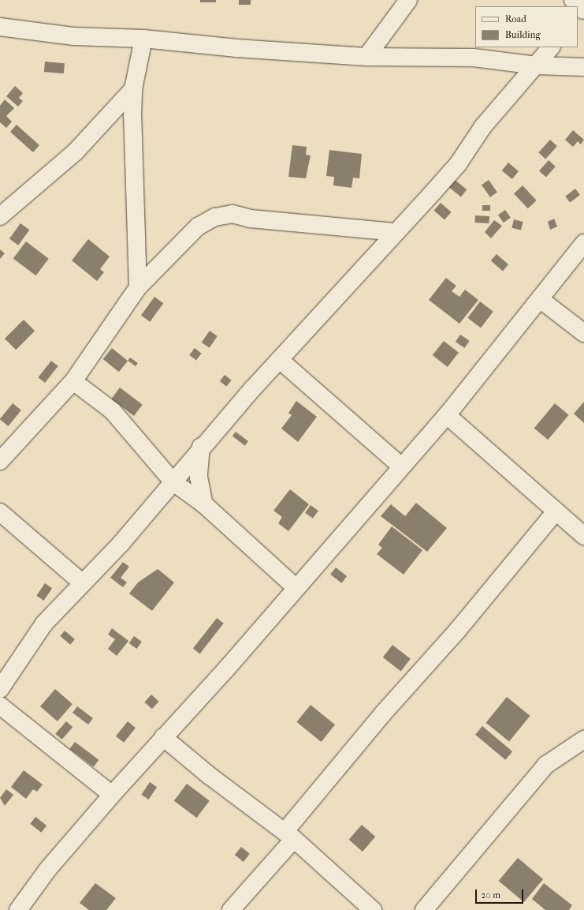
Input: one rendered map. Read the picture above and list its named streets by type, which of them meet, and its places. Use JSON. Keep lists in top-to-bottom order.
{
  "legend": ["Road", "Building"],
  "scale_bar": "20 m"
}
